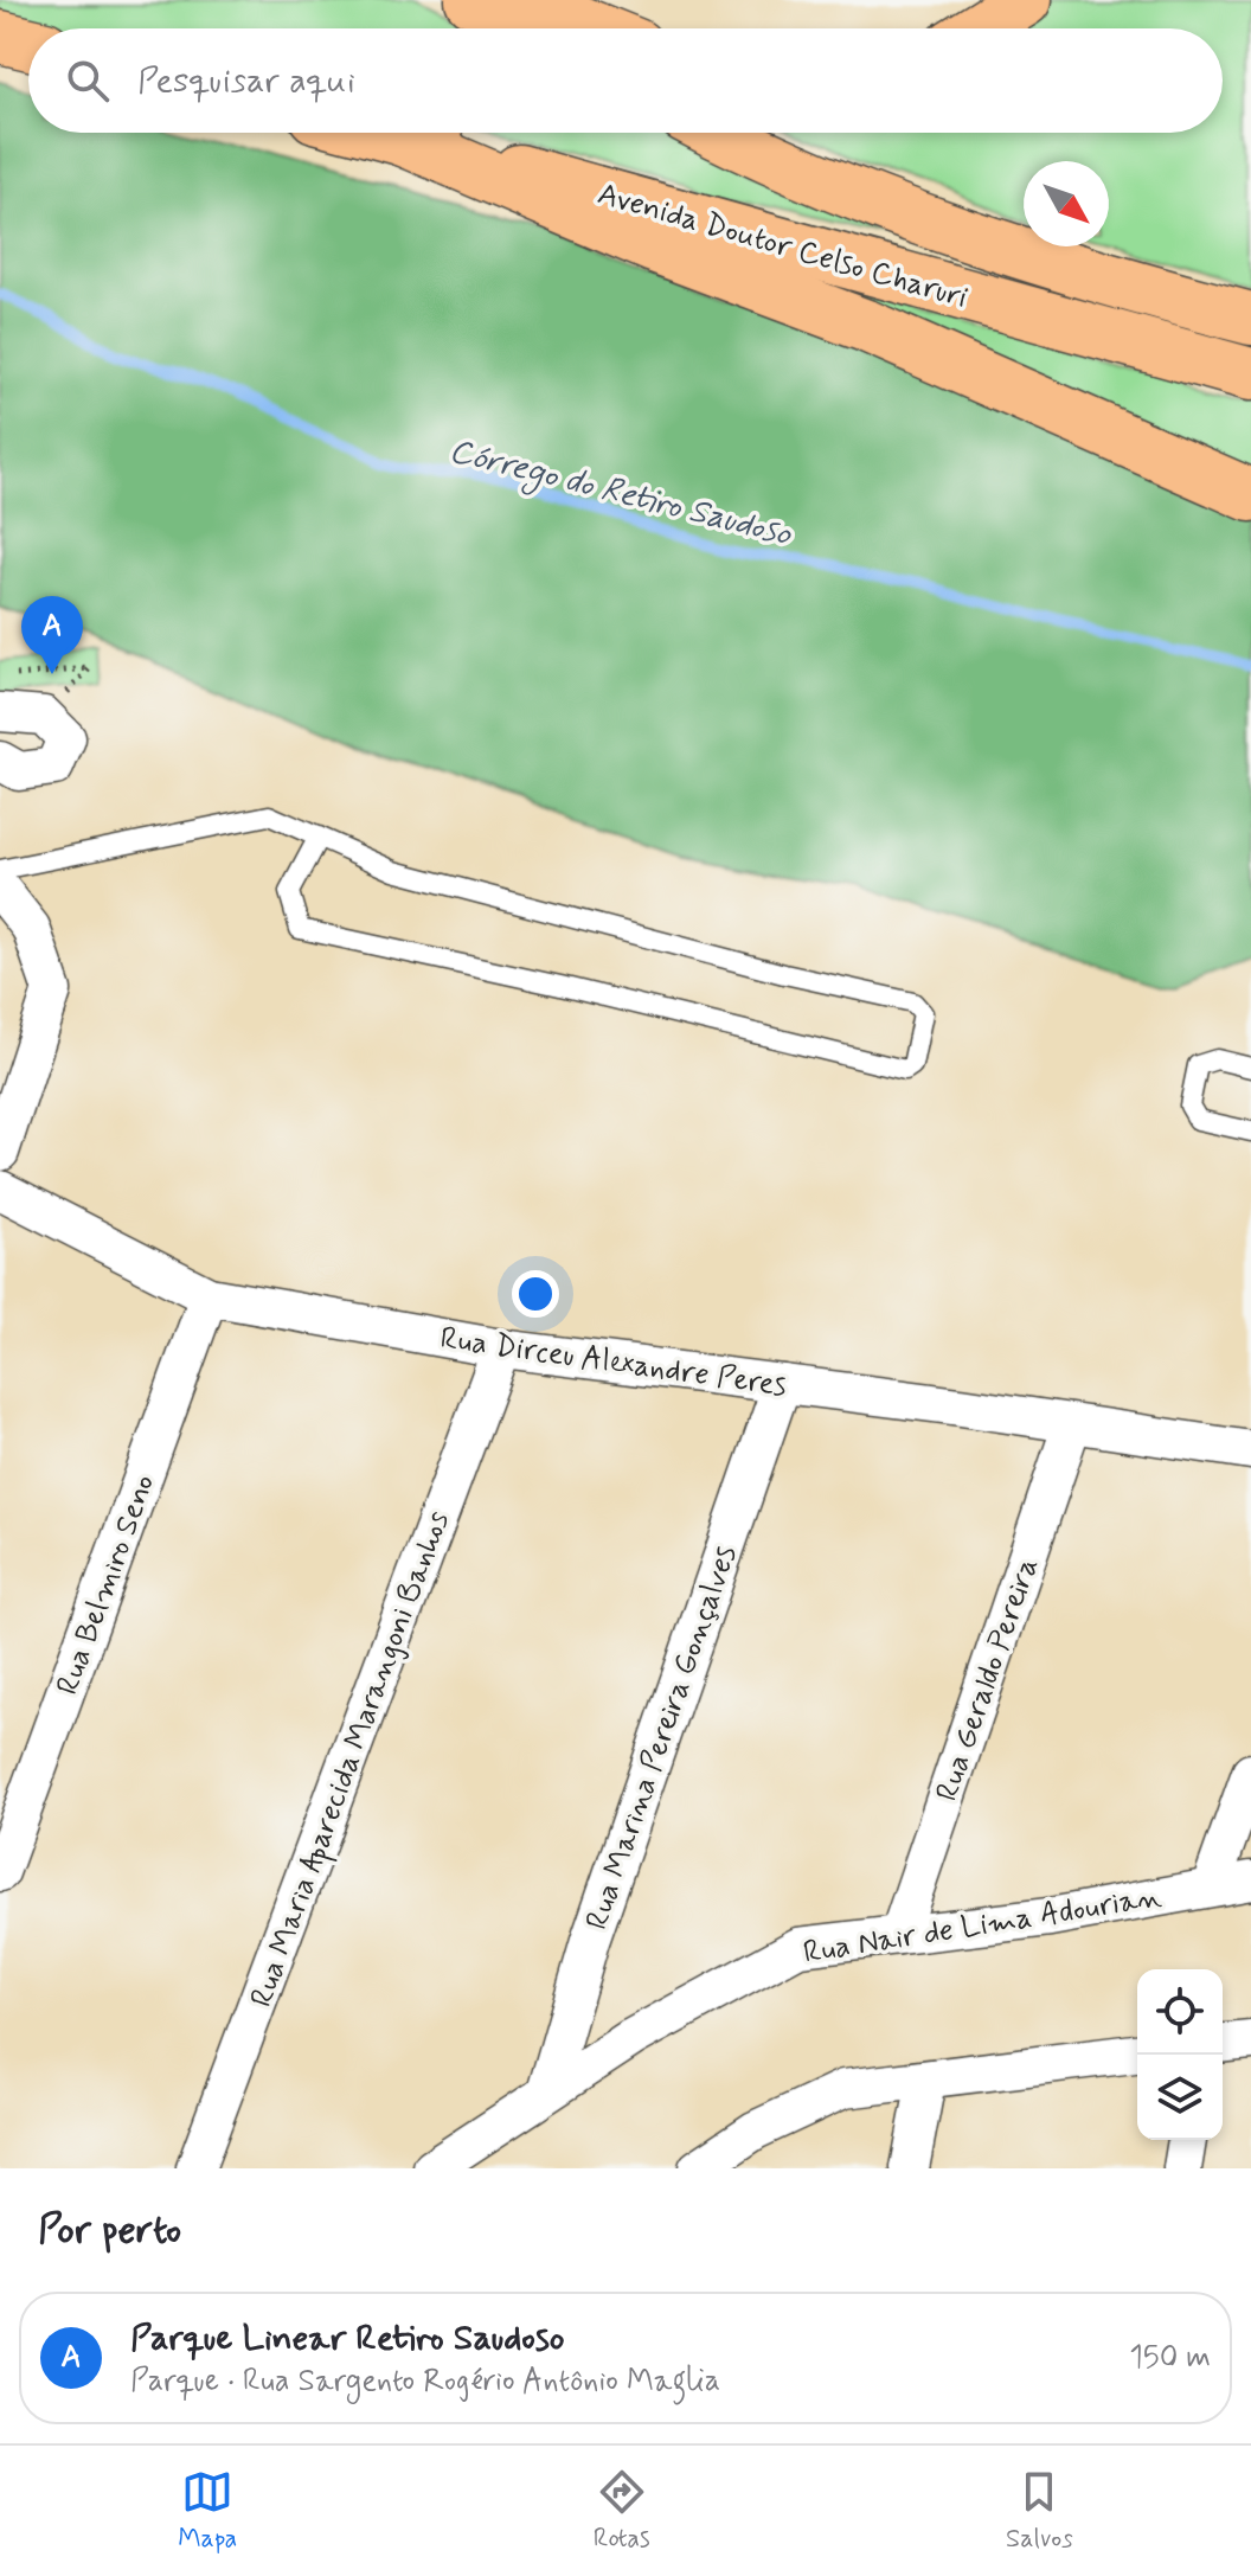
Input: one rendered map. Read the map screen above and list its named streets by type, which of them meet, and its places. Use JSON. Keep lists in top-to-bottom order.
{
  "streets": {
    "main road": ["Avenida Doutor Celso Charuri"],
    "street": [
      "Rua Dirceu Alexandre Peres",
      "Rua Belmiro Seno",
      "Rua Geraldo Pereira",
      "Rua Marina Pereira Gonçalves",
      "Rua Maria Aparecida Marangoni Banhos",
      "Rua Nair de Lima Adourian"
    ]
  },
  "crossings": [
    ["Rua Dirceu Alexandre Peres", "Rua Belmiro Seno"],
    ["Rua Dirceu Alexandre Peres", "Rua Geraldo Pereira"],
    ["Rua Dirceu Alexandre Peres", "Rua Marina Pereira Gonçalves"],
    ["Rua Dirceu Alexandre Peres", "Rua Maria Aparecida Marangoni Banhos"],
    ["Rua Geraldo Pereira", "Rua Nair de Lima Adourian"],
    ["Rua Marina Pereira Gonçalves", "Rua Nair de Lima Adourian"]
  ],
  "water": ["Córrego do Retiro Saudoso"],
  "north": "bottom right",
  "page": {
    "search": "Pesquisar aqui",
    "pins": "A",
    "heading": "Por perto",
    "list": [
      {
        "mark": "A",
        "name": "Parque Linear Retiro Saudoso",
        "note": "Parque · Rua Sargento Rogério Antônio Maglia",
        "value": "150 m"
      }
    ],
    "nav": ["Mapa", "Rotas", "Salvos"]
  }
}
